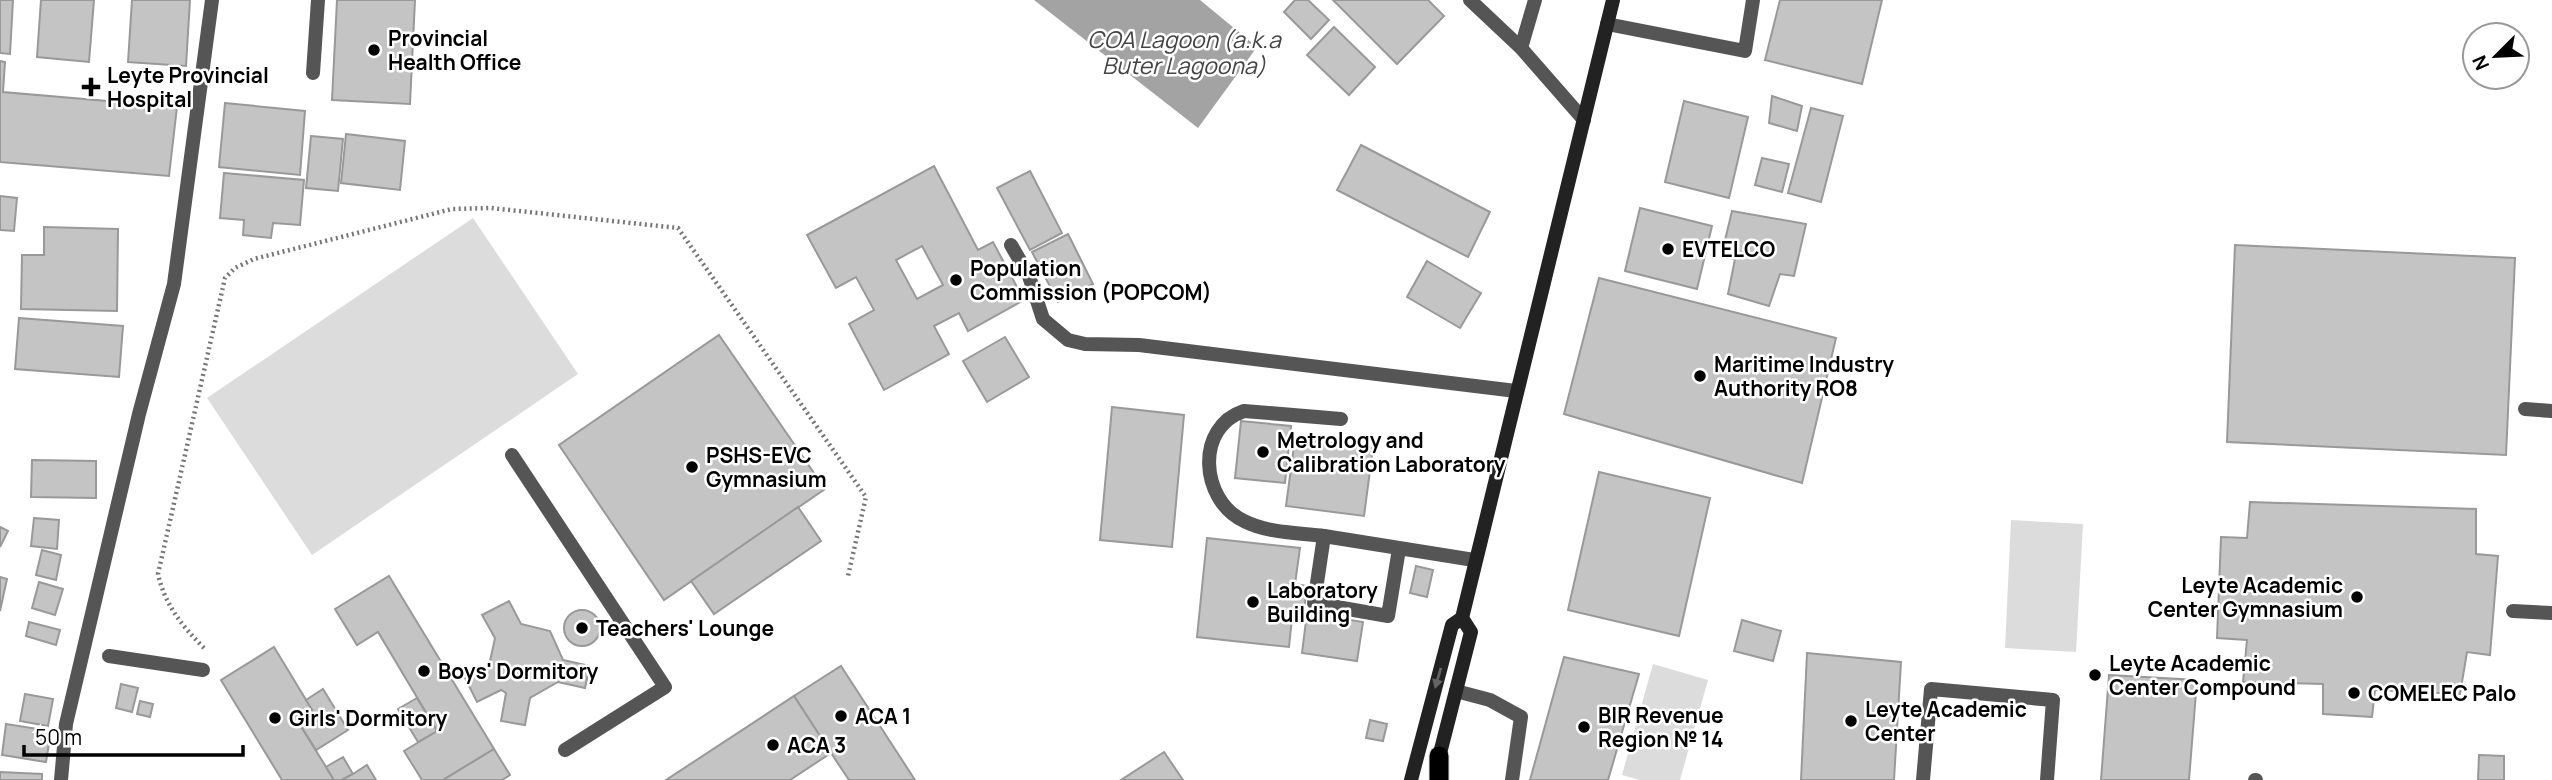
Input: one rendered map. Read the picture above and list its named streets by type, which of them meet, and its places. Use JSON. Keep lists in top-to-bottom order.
{
  "water": ["COA Lagoon (a.k.a Buter Lagoona)"],
  "places": {
    "other": [
      "Provincial Health Office",
      "EVTELCO",
      "Population Commission (POPCOM)",
      "Maritime Industry Authority RO8",
      "Metrology and Calibration Laboratory",
      "PSHS-EVC Gymnasium",
      "Leyte Academic Center Gymnasium",
      "Laboratory Building",
      "Teachers' Lounge",
      "Boys' Dormitory",
      "Leyte Academic Center Compound",
      "COMELEC Palo",
      "ACA 1",
      "Girls' Dormitory",
      "Leyte Academic Center",
      "BIR Revenue Region № 14",
      "ACA 3"
    ],
    "health": ["Leyte Provincial Hospital"]
  },
  "scale_bar": "50 m",
  "north": "bottom left"
}
